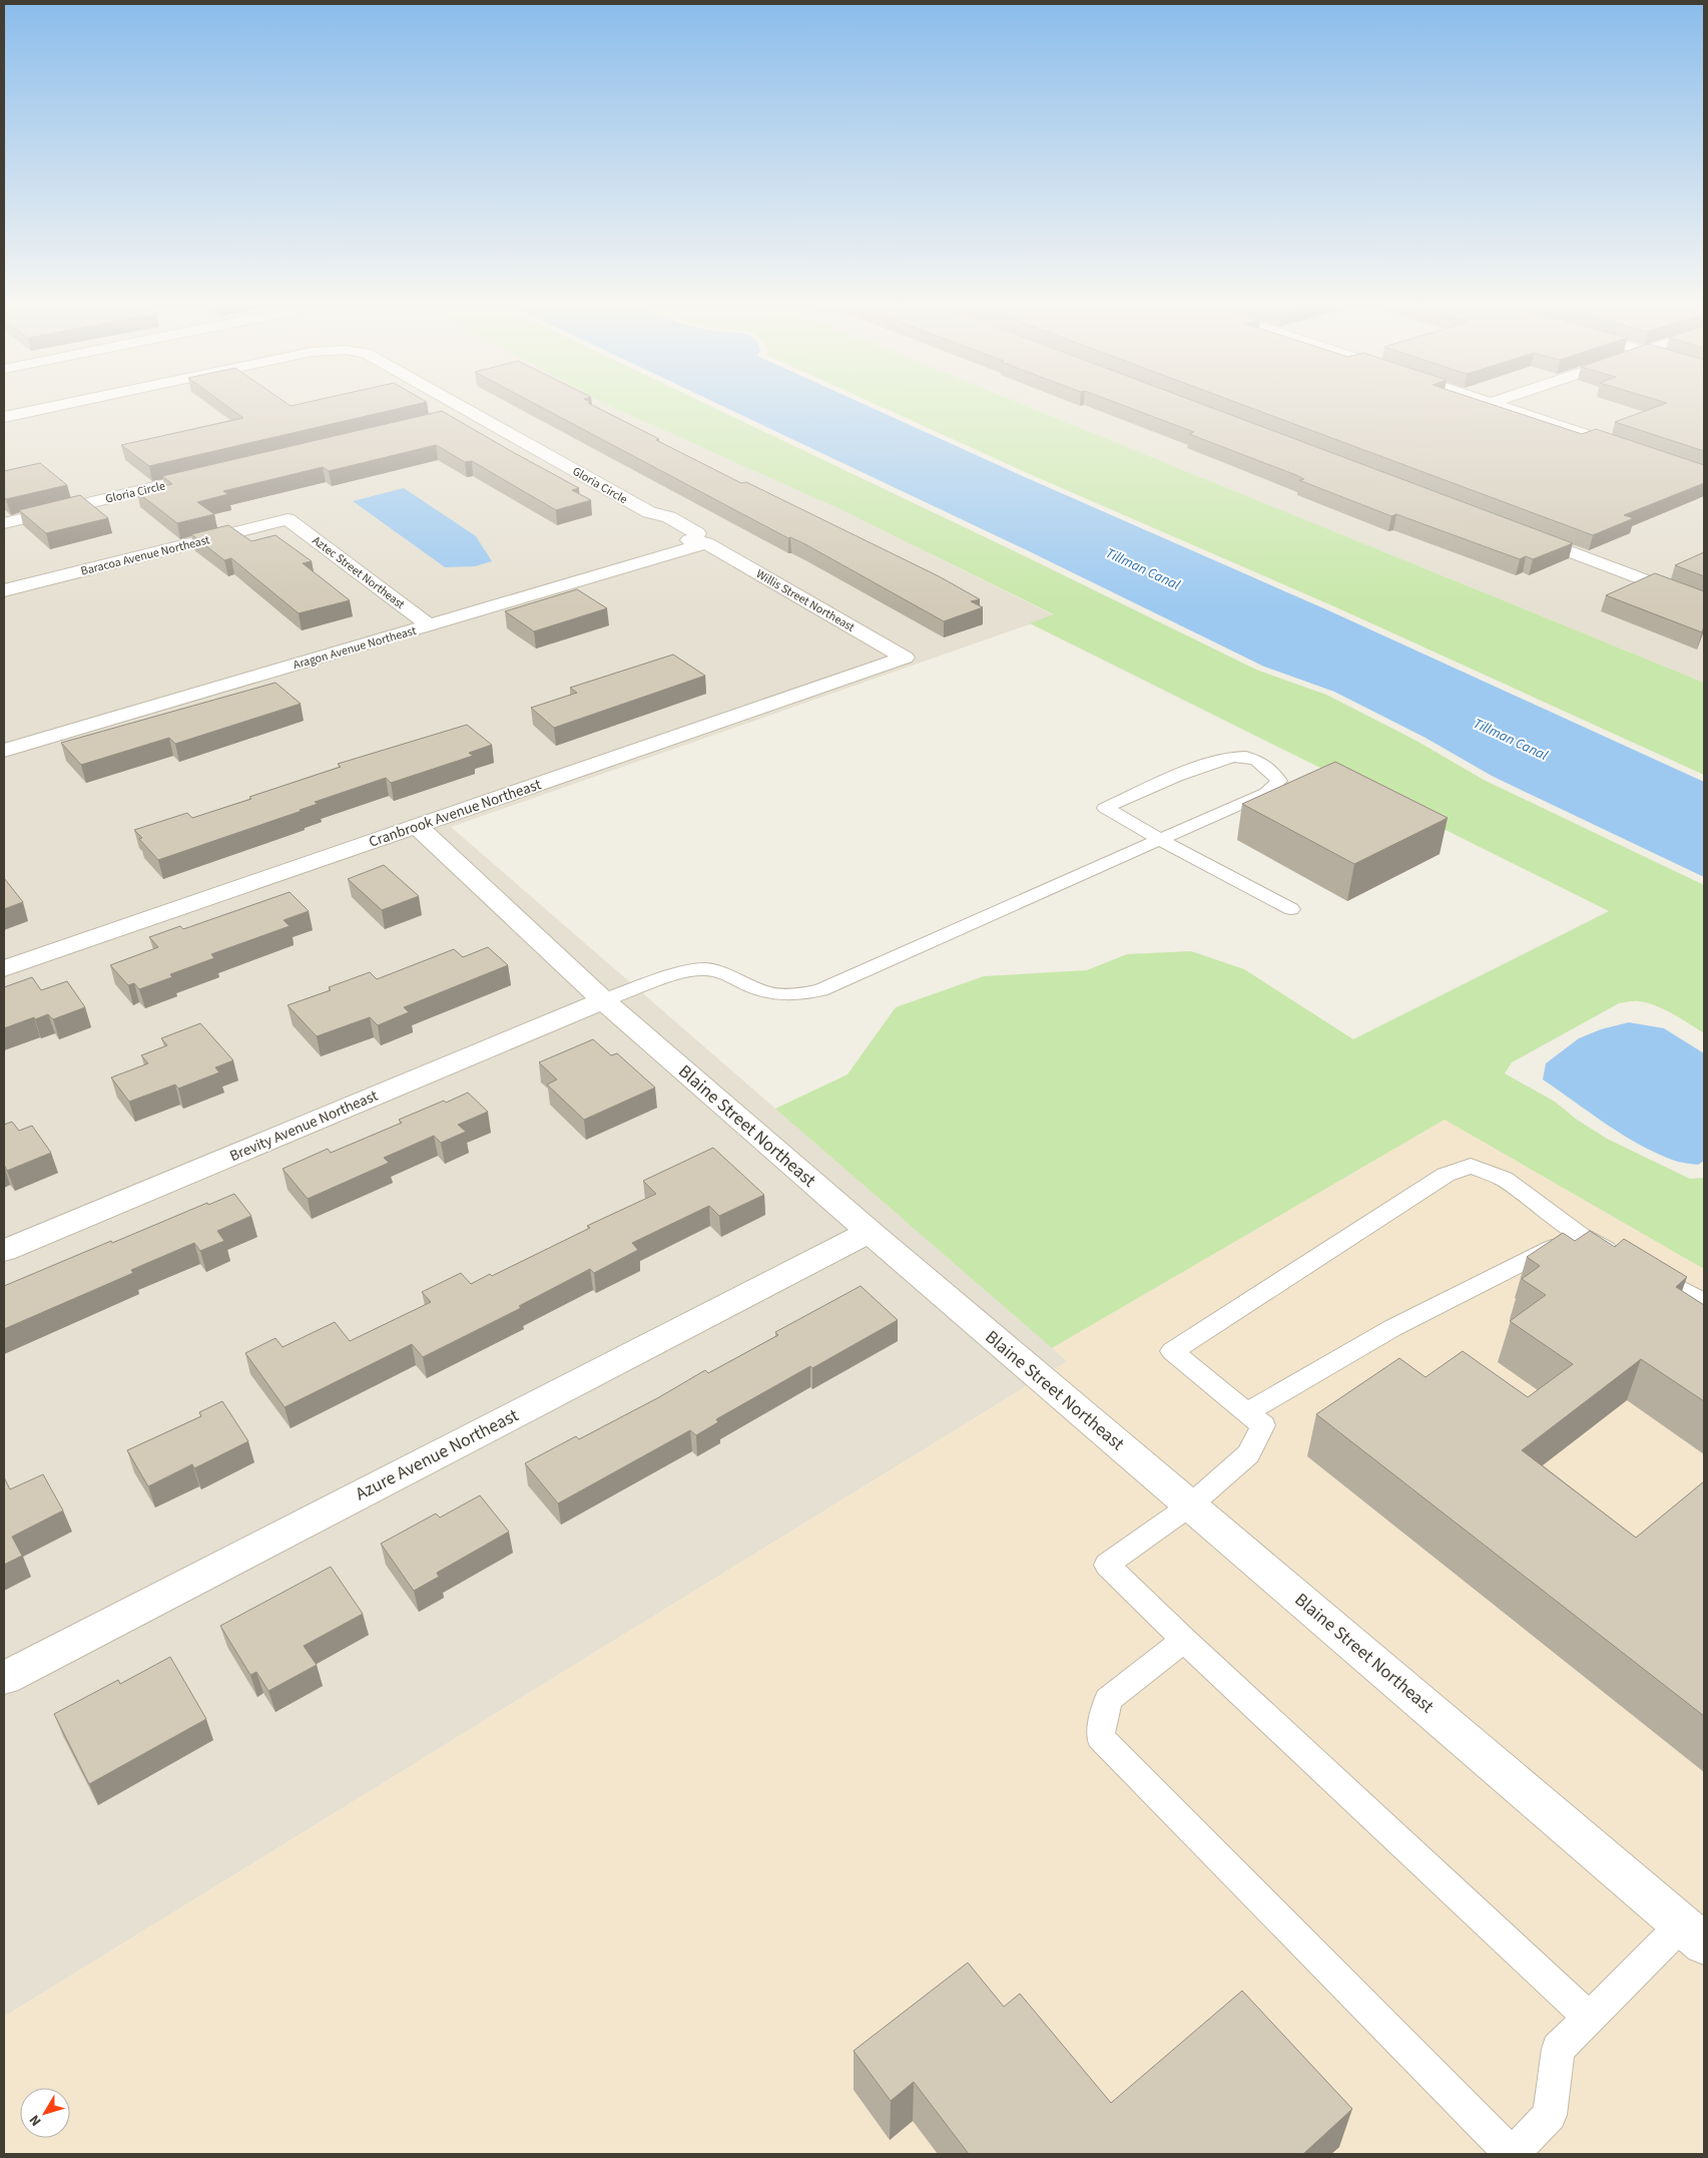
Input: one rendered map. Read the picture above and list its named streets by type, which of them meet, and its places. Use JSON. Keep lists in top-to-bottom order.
{
  "streets": {
    "street": [
      "Gloria Circle",
      "Baracoa Avenue Northeast",
      "Aztec Street Northeast",
      "Willis Street Northeast",
      "Aragon Avenue Northeast",
      "Cranbrook Avenue Northeast",
      "Brevity Avenue Northeast",
      "Blaine Street Northeast",
      "Azure Avenue Northeast"
    ]
  },
  "crossings": [
    ["Gloria Circle", "Willis Street Northeast"],
    ["Gloria Circle", "Aragon Avenue Northeast"],
    ["Baracoa Avenue Northeast", "Aztec Street Northeast"],
    ["Aztec Street Northeast", "Aragon Avenue Northeast"],
    ["Willis Street Northeast", "Aragon Avenue Northeast"],
    ["Willis Street Northeast", "Cranbrook Avenue Northeast"],
    ["Cranbrook Avenue Northeast", "Blaine Street Northeast"],
    ["Brevity Avenue Northeast", "Blaine Street Northeast"],
    ["Blaine Street Northeast", "Azure Avenue Northeast"]
  ],
  "water": ["Tillman Canal"],
  "north": "bottom left"
}
